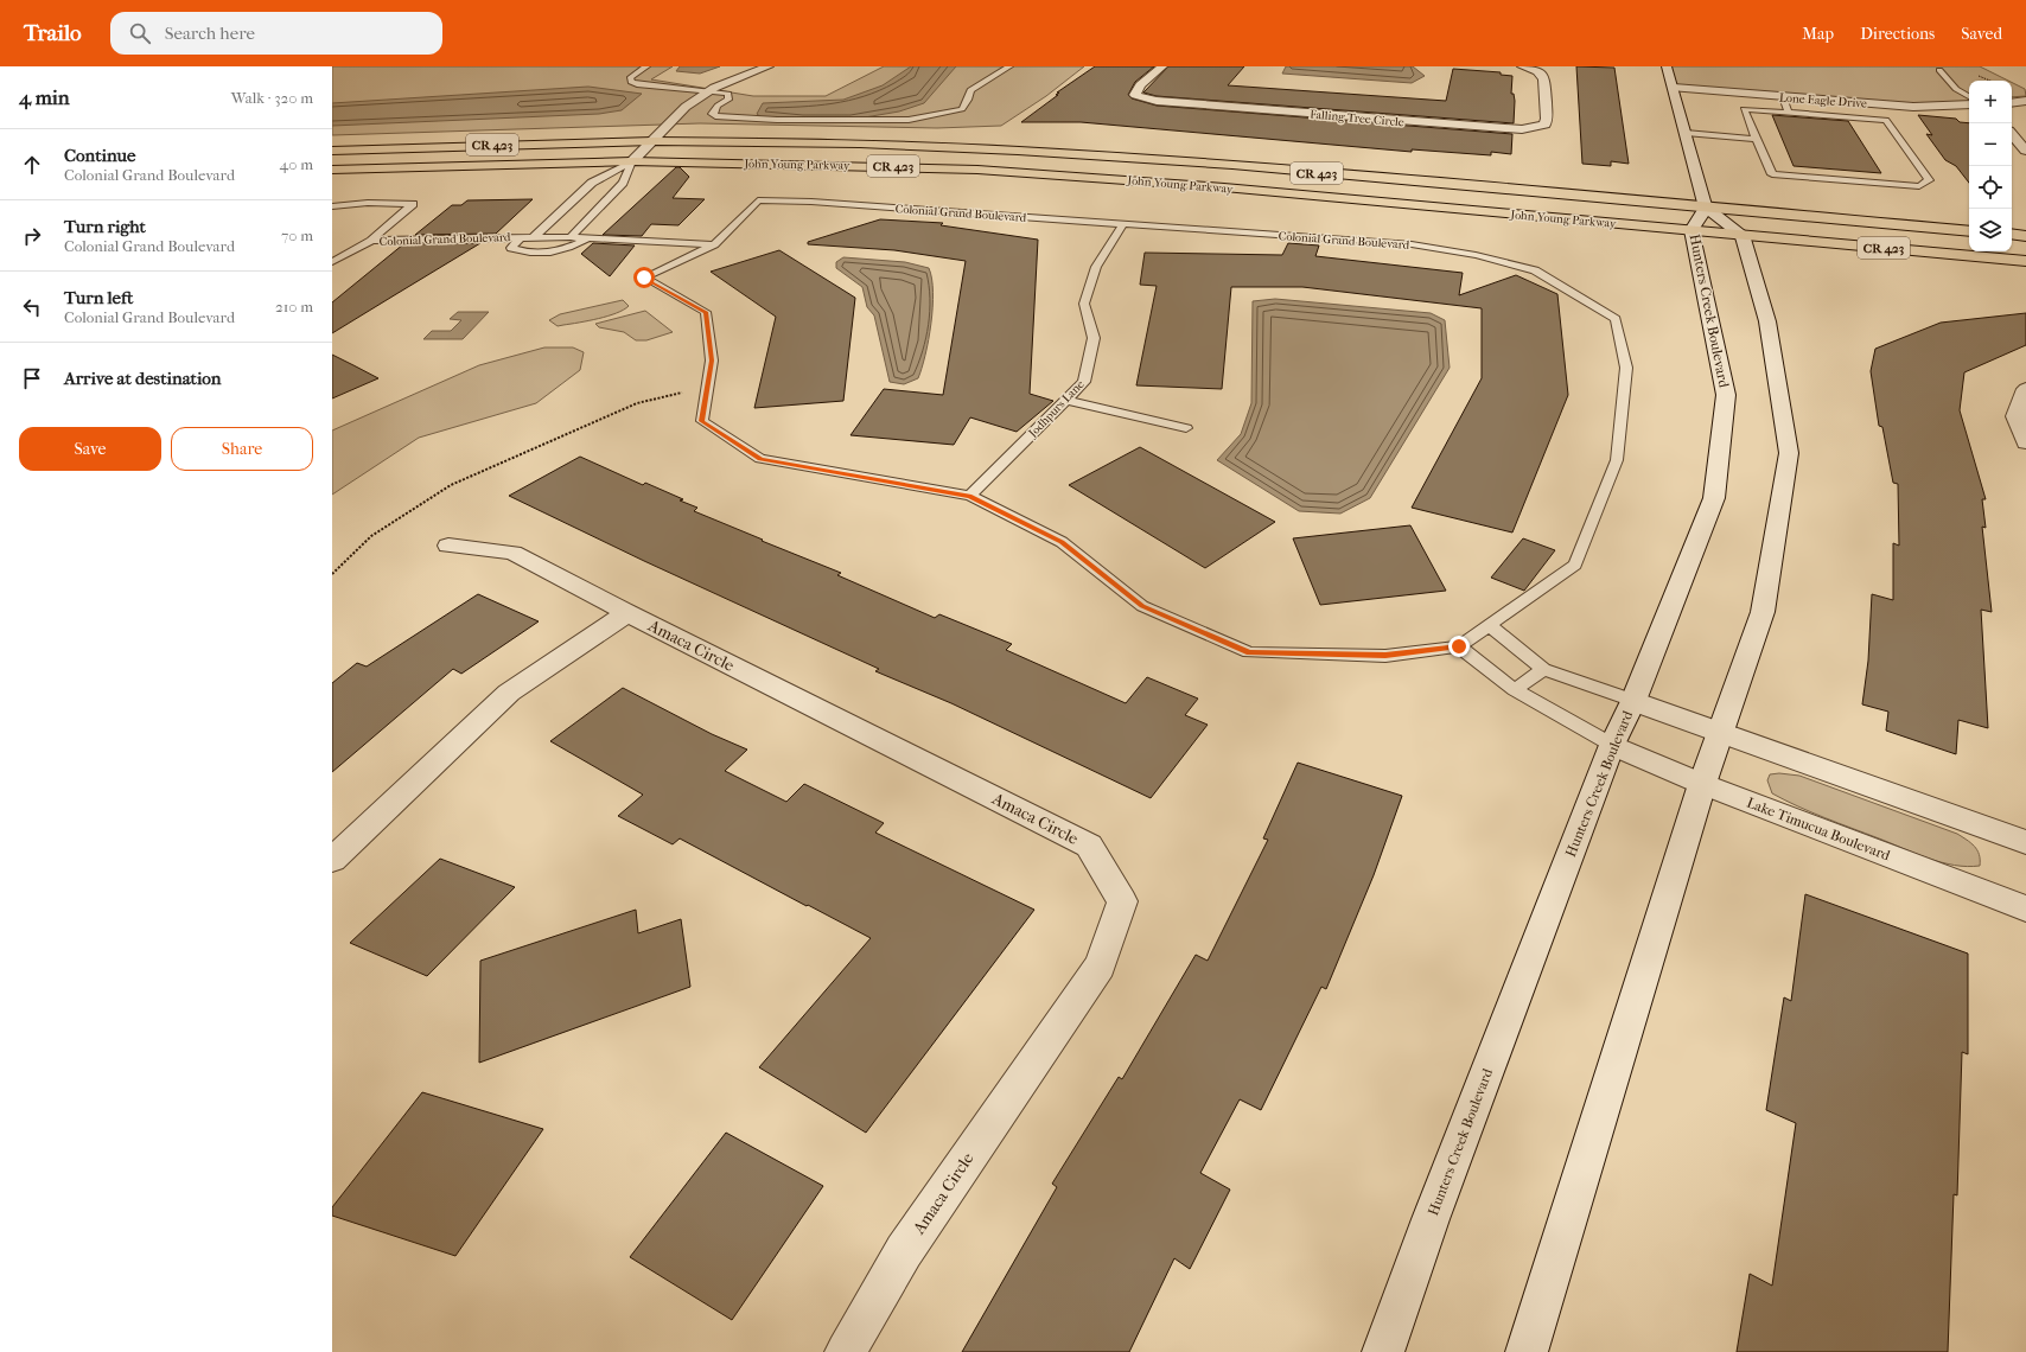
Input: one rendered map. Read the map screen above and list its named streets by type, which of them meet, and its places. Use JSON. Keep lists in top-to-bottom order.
{
  "streets": {
    "highway": ["CR 423", "John Young Parkway"],
    "street": [
      "Lone Eagle Drive",
      "Falling Tree Circle",
      "Hunters Creek Boulevard",
      "Amaca Circle",
      "Lake Timucua Boulevard"
    ],
    "lane": ["Colonial Grand Boulevard", "Jodhpurs Lane"]
  },
  "crossings": [
    ["Lone Eagle Drive", "Hunters Creek Boulevard"],
    ["John Young Parkway", "Hunters Creek Boulevard"],
    ["Colonial Grand Boulevard", "Jodhpurs Lane"],
    ["Hunters Creek Boulevard", "Lake Timucua Boulevard"]
  ],
  "page": {
    "header": "Trailo",
    "search": "Search here",
    "nav": ["Map", "Directions", "Saved"],
    "heading": ["4 min", "Walk · 320 m"],
    "map_buttons": ["+", "−"],
    "list": [
      ["Continue", "Colonial Grand Boulevard", "40 m"],
      ["Turn right", "Colonial Grand Boulevard", "70 m"],
      ["Turn left", "Colonial Grand Boulevard", "210 m"],
      "Arrive at destination"
    ],
    "buttons": ["Save", "Share"]
  }
}
